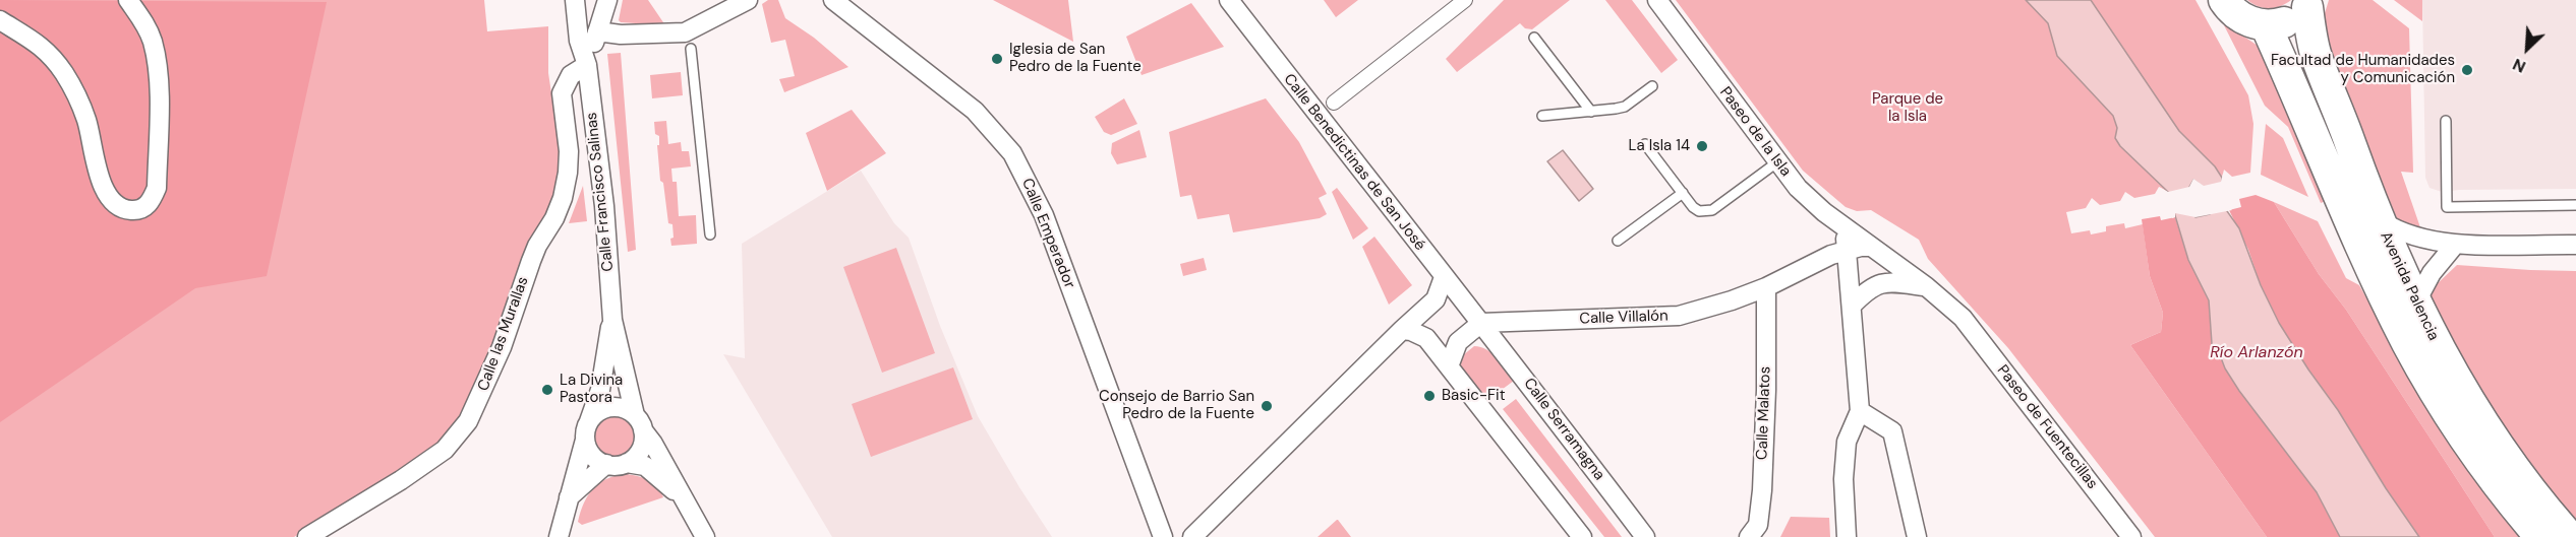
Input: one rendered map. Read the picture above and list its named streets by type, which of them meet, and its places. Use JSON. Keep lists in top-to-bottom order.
{
  "streets": {
    "highway": ["Avenida Palencia"],
    "street": [
      "Paseo de la Isla",
      "Calle Benedictinas de San José",
      "Calle Francisco Salinas",
      "Calle Emperador",
      "Calle Villalón",
      "Calle las Murallas",
      "Calle Malatos",
      "Paseo de Fuentecillas",
      "Calle Serramagna"
    ]
  },
  "crossings": [
    ["Paseo de la Isla", "Calle Villalón"],
    ["Paseo de la Isla", "Paseo de Fuentecillas"],
    ["Calle Benedictinas de San José", "Calle Villalón"],
    ["Calle Benedictinas de San José", "Calle Serramagna"],
    ["Calle Francisco Salinas", "Calle las Murallas"],
    ["Calle Villalón", "Calle Malatos"],
    ["Calle Villalón", "Calle Serramagna"]
  ],
  "water": ["Río Arlanzón"],
  "parks": ["Parque de la Isla"],
  "places": [
    "Iglesia de San Pedro de la Fuente",
    "Facultad de Humanidades y Comunicación",
    "La Isla 14",
    "La Divina Pastora",
    "Basic-Fit",
    "Consejo de Barrio San Pedro de la Fuente"
  ],
  "north": "bottom left"
}
